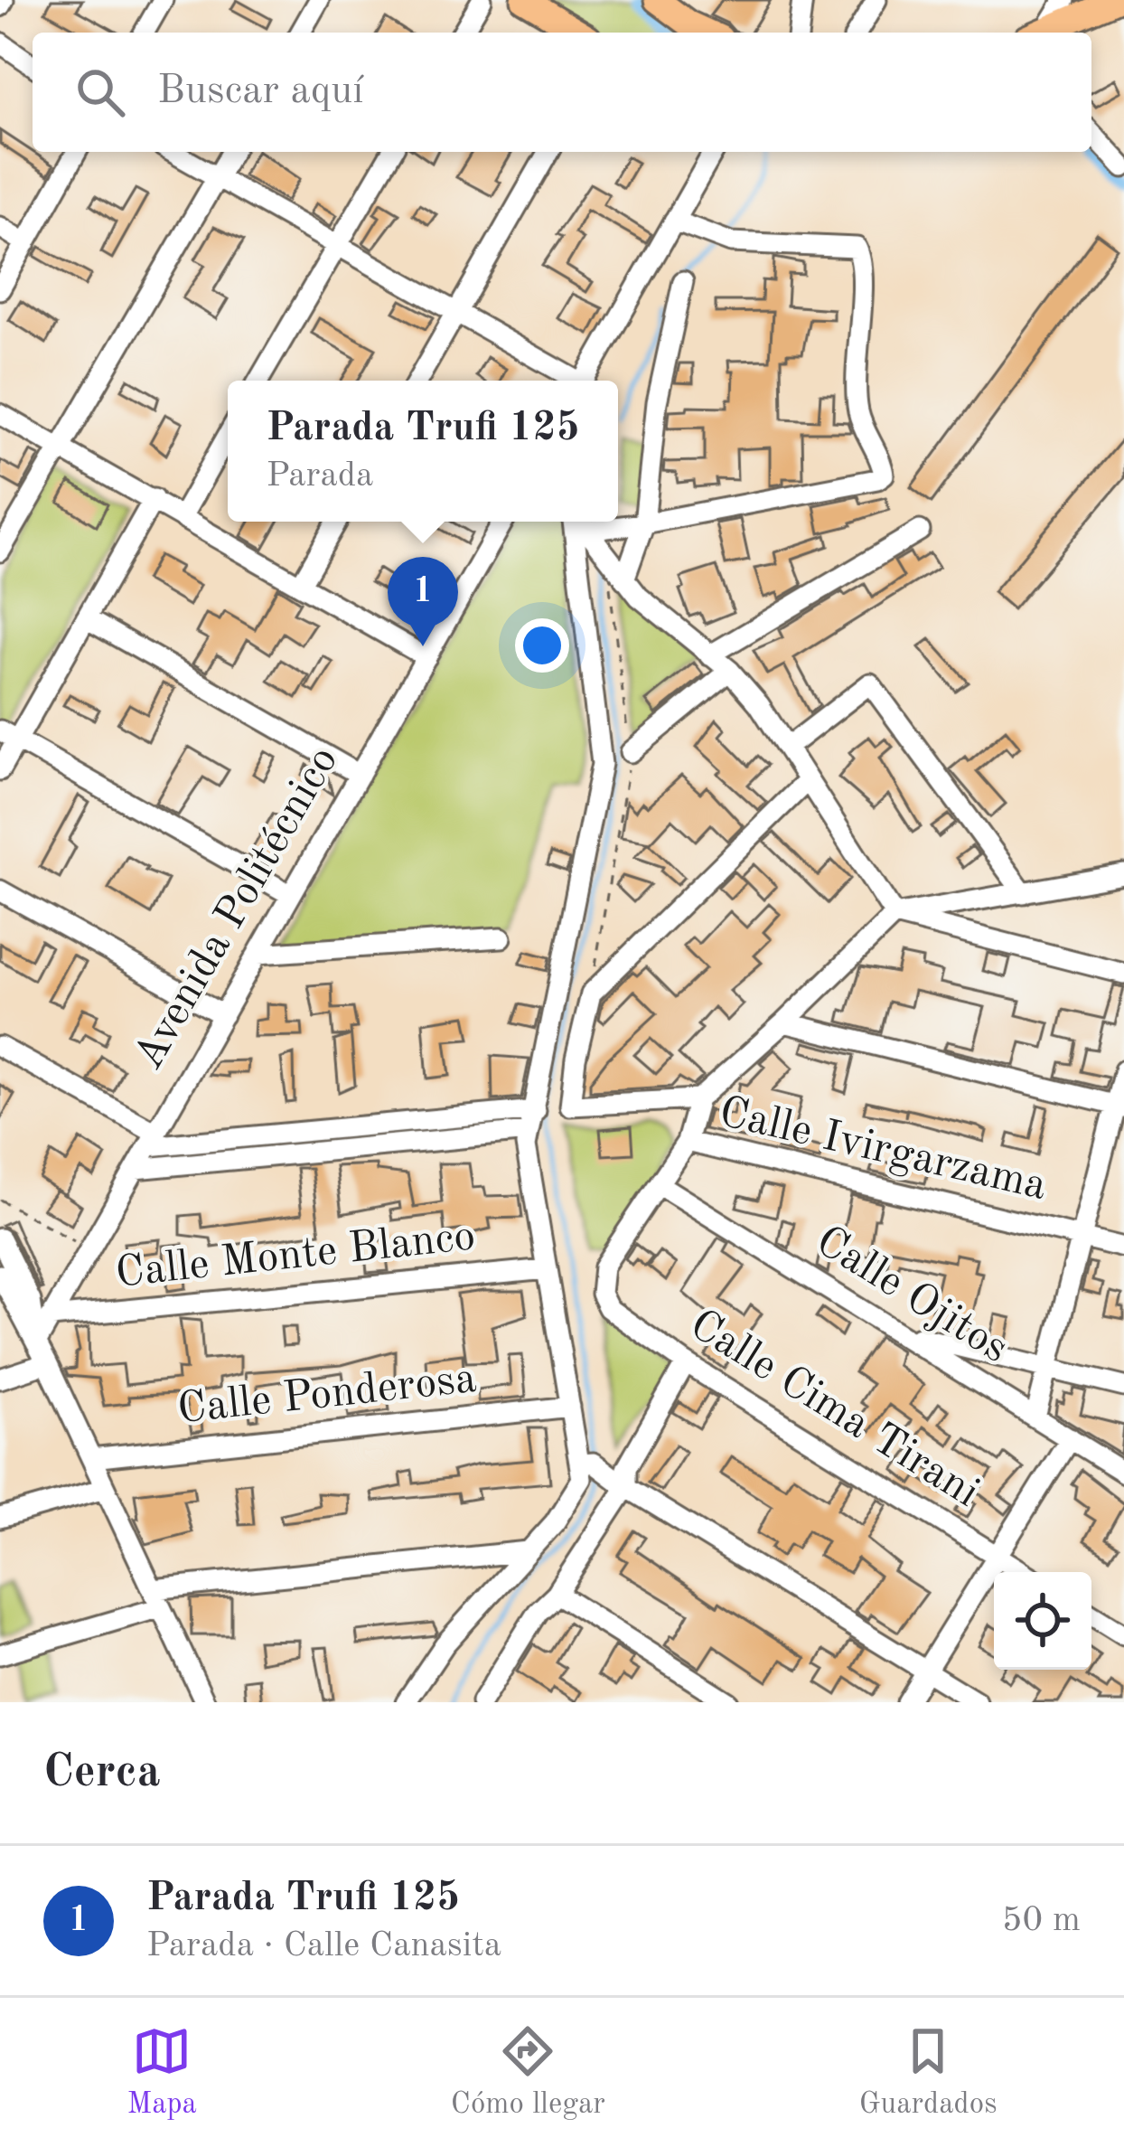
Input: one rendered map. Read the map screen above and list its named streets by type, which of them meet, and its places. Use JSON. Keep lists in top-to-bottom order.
{
  "streets": {
    "street": [
      "Avenida Politécnico",
      "Calle Ivirgarzama",
      "Calle Monte Blanco",
      "Calle Ojitos",
      "Calle Ponderosa",
      "Calle Cima Tirani"
    ]
  },
  "crossings": [
    ["Avenida Politécnico", "Calle Monte Blanco"],
    ["Calle Ojitos", "Calle Cima Tirani"]
  ],
  "page": {
    "search": "Buscar aquí",
    "popup": ["Parada Trufi 125", "Parada"],
    "pins": "1",
    "heading": "Cerca",
    "list": [
      {
        "mark": "1",
        "name": "Parada Trufi 125",
        "note": "Parada · Calle Canasita",
        "value": "50 m"
      }
    ],
    "nav": ["Mapa", "Cómo llegar", "Guardados"]
  }
}
